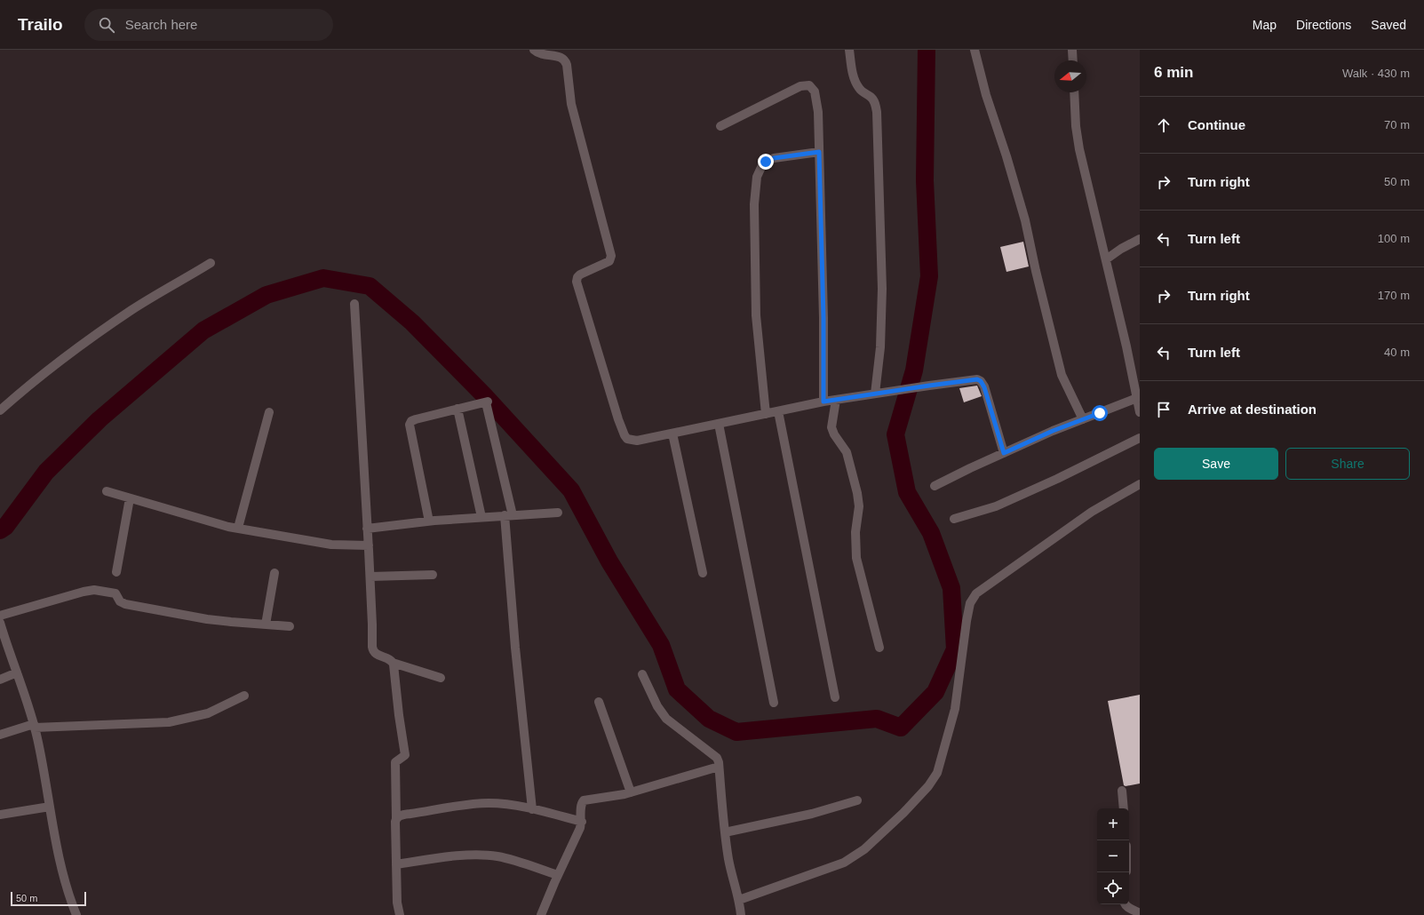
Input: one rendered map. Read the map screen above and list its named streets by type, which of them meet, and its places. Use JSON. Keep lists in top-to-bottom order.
{
  "scale_bar": "50 m",
  "north": "left",
  "page": {
    "header": "Trailo",
    "search": "Search here",
    "nav": ["Map", "Directions", "Saved"],
    "heading": ["6 min", "Walk · 430 m"],
    "list": [
      ["Continue", "70 m"],
      ["Turn right", "50 m"],
      ["Turn left", "100 m"],
      ["Turn right", "170 m"],
      ["Turn left", "40 m"],
      "Arrive at destination"
    ],
    "buttons": ["Save", "Share"],
    "map_buttons": ["+", "−"],
    "scale": "50 m"
  }
}
